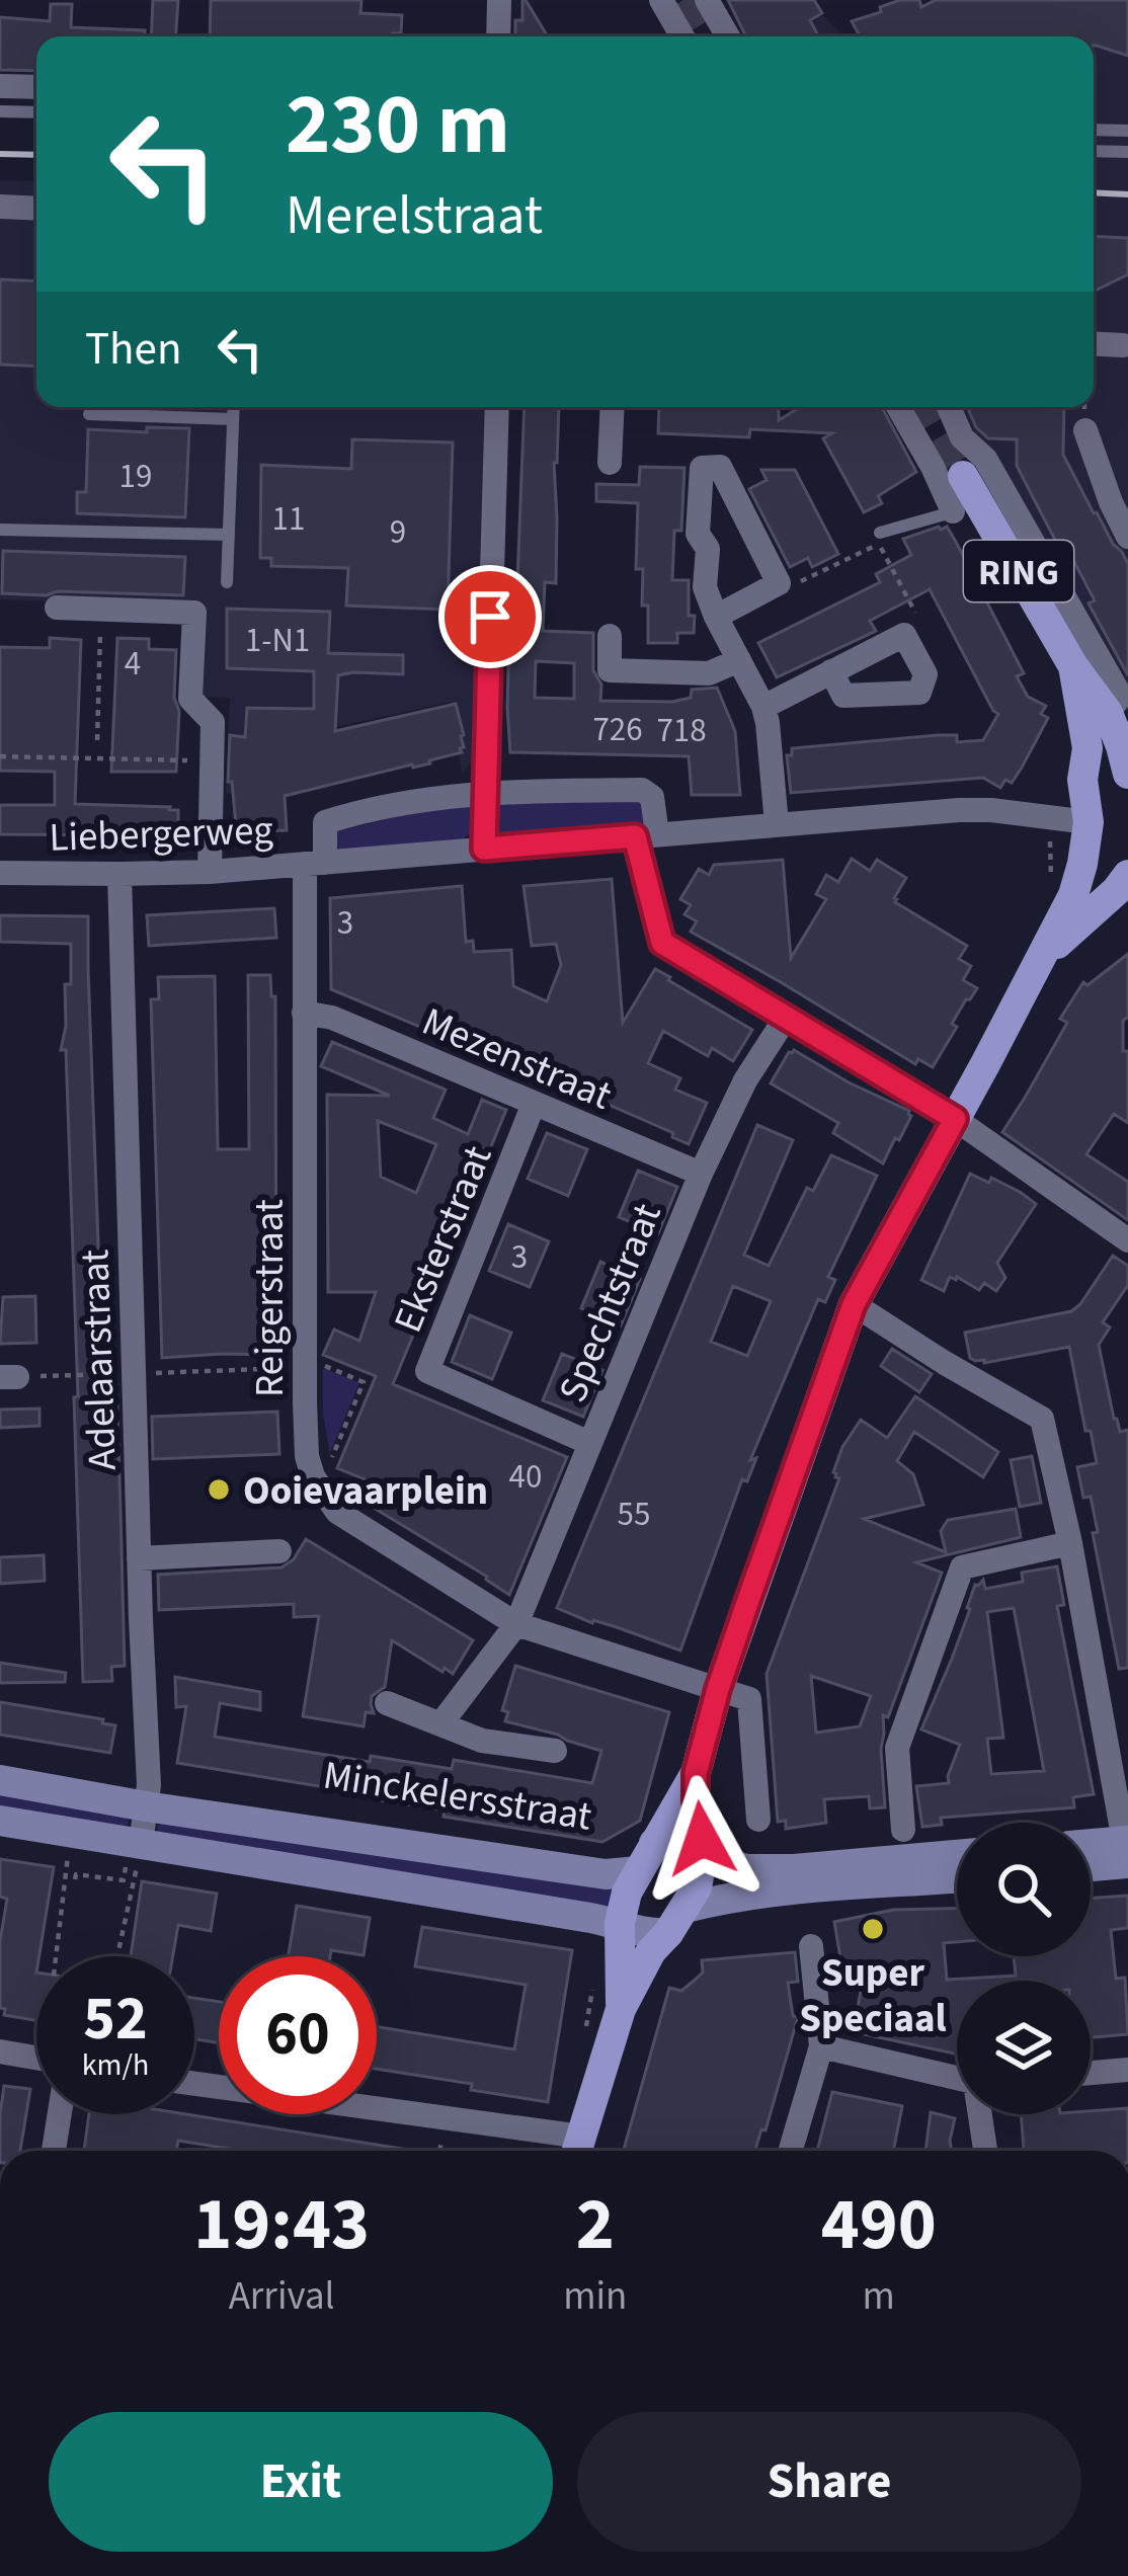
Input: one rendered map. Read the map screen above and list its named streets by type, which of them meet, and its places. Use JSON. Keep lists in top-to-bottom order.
{
  "streets": {
    "main road": ["RING", "Minckelersstraat"],
    "street": [
      "Liebergerweg",
      "Mezenstraat",
      "Eksterstraat",
      "Reigerstraat",
      "Spechtstraat",
      "Adelaarstraat"
    ]
  },
  "crossings": [
    ["RING", "Liebergerweg"],
    ["RING", "Minckelersstraat"],
    ["Liebergerweg", "Reigerstraat"],
    ["Liebergerweg", "Adelaarstraat"],
    ["Mezenstraat", "Eksterstraat"],
    ["Mezenstraat", "Reigerstraat"],
    ["Mezenstraat", "Spechtstraat"],
    ["Eksterstraat", "Spechtstraat"],
    ["Adelaarstraat", "Minckelersstraat"]
  ],
  "places": ["Ooievaarplein", "Super Speciaal"],
  "house_numbers": [
    "19",
    "11",
    "9",
    "1-N1",
    "4",
    "726",
    "718",
    "3",
    "3",
    "40",
    "55"
  ],
  "page": {
    "turn": ["230 m", "Merelstraat"],
    "then": "Then",
    "speed": "52 km/h",
    "limit": "60",
    "eta": [
      "19:43",
      "Arrival",
      "2",
      "min",
      "490",
      "m"
    ],
    "buttons": ["Exit", "Share"]
  }
}
